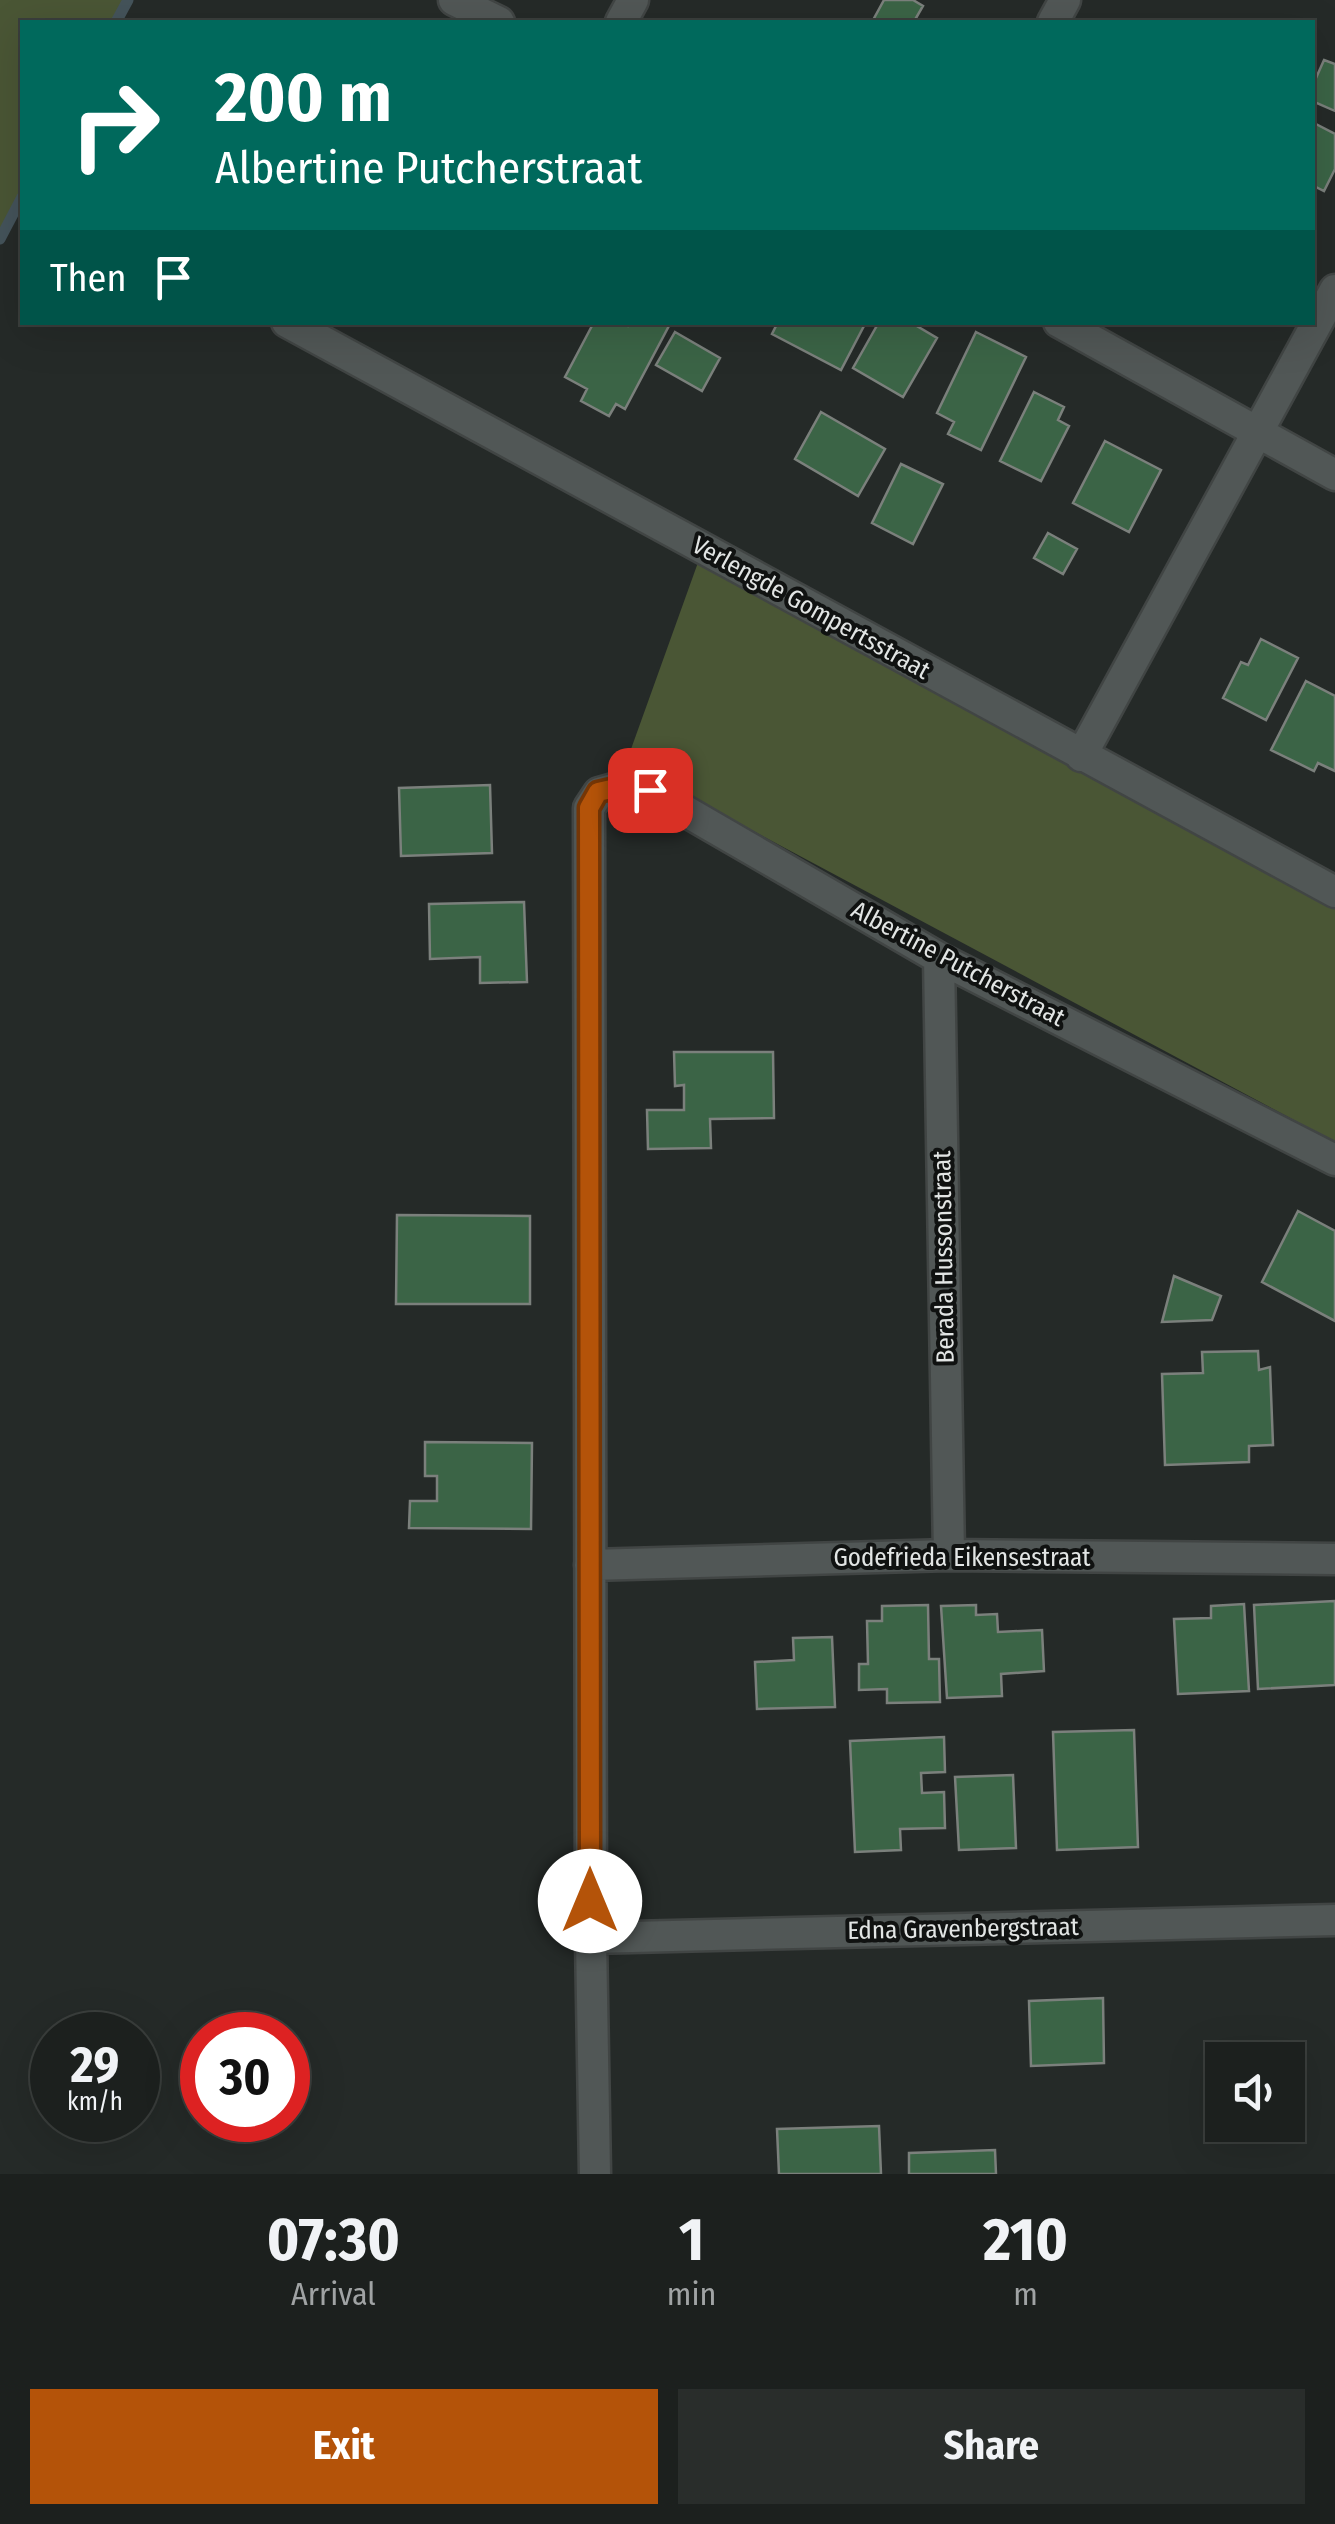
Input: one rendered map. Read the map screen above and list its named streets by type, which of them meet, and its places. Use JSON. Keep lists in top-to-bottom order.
{
  "streets": {
    "street": [
      "Verlengde Gompertsstraat",
      "Albertine Putcherstraat",
      "Berada Hussonstraat",
      "Godefrieda Eikensestraat",
      "Edna Gravenbergstraat"
    ]
  },
  "crossings": [
    ["Albertine Putcherstraat", "Berada Hussonstraat"],
    ["Albertine Putcherstraat", "Godefrieda Eikensestraat"],
    ["Berada Hussonstraat", "Godefrieda Eikensestraat"]
  ],
  "page": {
    "turn": ["200 m", "Albertine Putcherstraat"],
    "then": "Then",
    "speed": "29 km/h",
    "limit": "30",
    "eta": [
      "07:30",
      "Arrival",
      "1",
      "min",
      "210",
      "m"
    ],
    "buttons": ["Exit", "Share"]
  }
}
